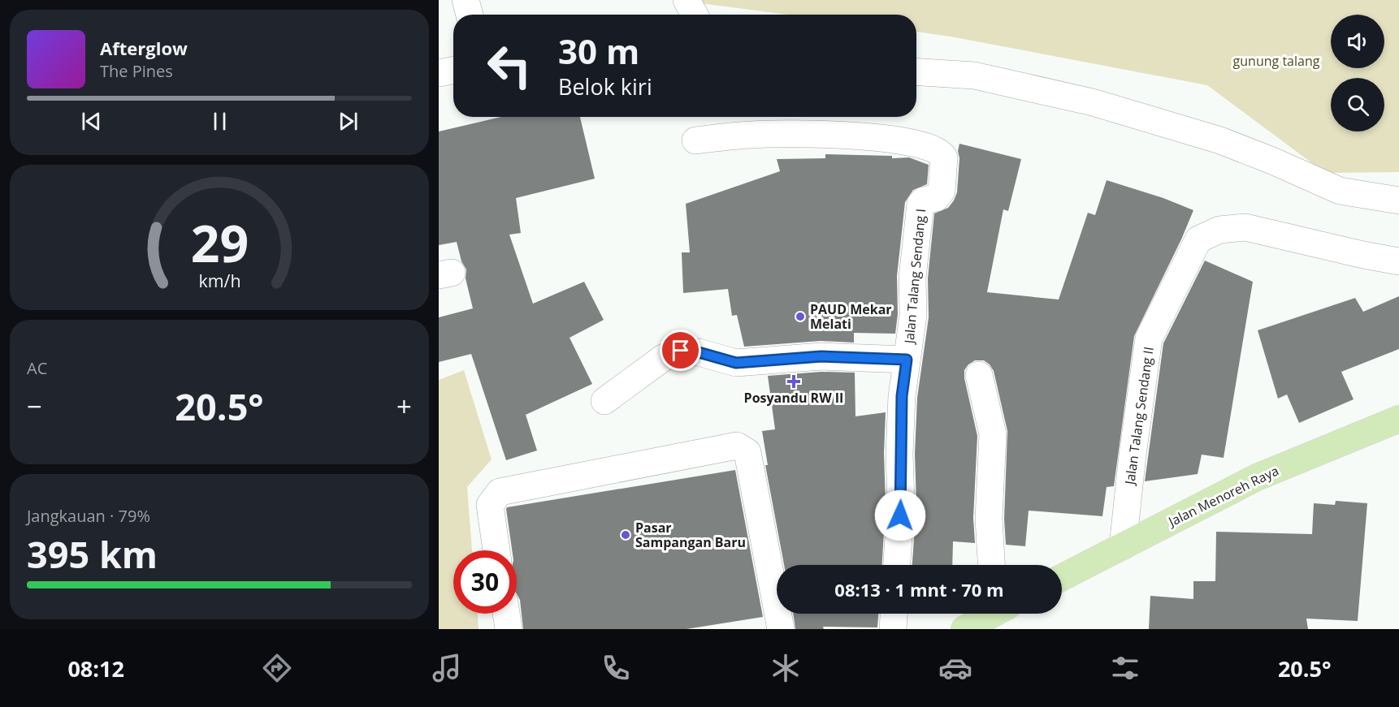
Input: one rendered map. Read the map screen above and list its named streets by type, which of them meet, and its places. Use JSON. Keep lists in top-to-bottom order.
{
  "streets": {
    "main road": ["Jalan Menoreh Raya"],
    "street": ["Jalan Talang Sendang I", "Jalan Talang Sendang II"]
  },
  "crossings": [
    ["Jalan Talang Sendang II", "Jalan Menoreh Raya"]
  ],
  "parks": ["gunung talang"],
  "places": {
    "other": ["PAUD Mekar Melati", "Pasar Sampangan Baru"],
    "health": ["Posyandu RW II"]
  },
  "page": {
    "turn": ["30 m", "Belok kiri"],
    "song": ["Afterglow", "The Pines"],
    "tile": [
      "AC",
      ["Jangkauan · 79%", "395 km"]
    ],
    "heat": ["−", "20.5°", "+"],
    "limit": "30",
    "trip": "08:13 · 1 mnt · 70 m",
    "tabs": ["08:12", "20.5°"],
    "gauge": ["29", "km/h"]
  }
}
